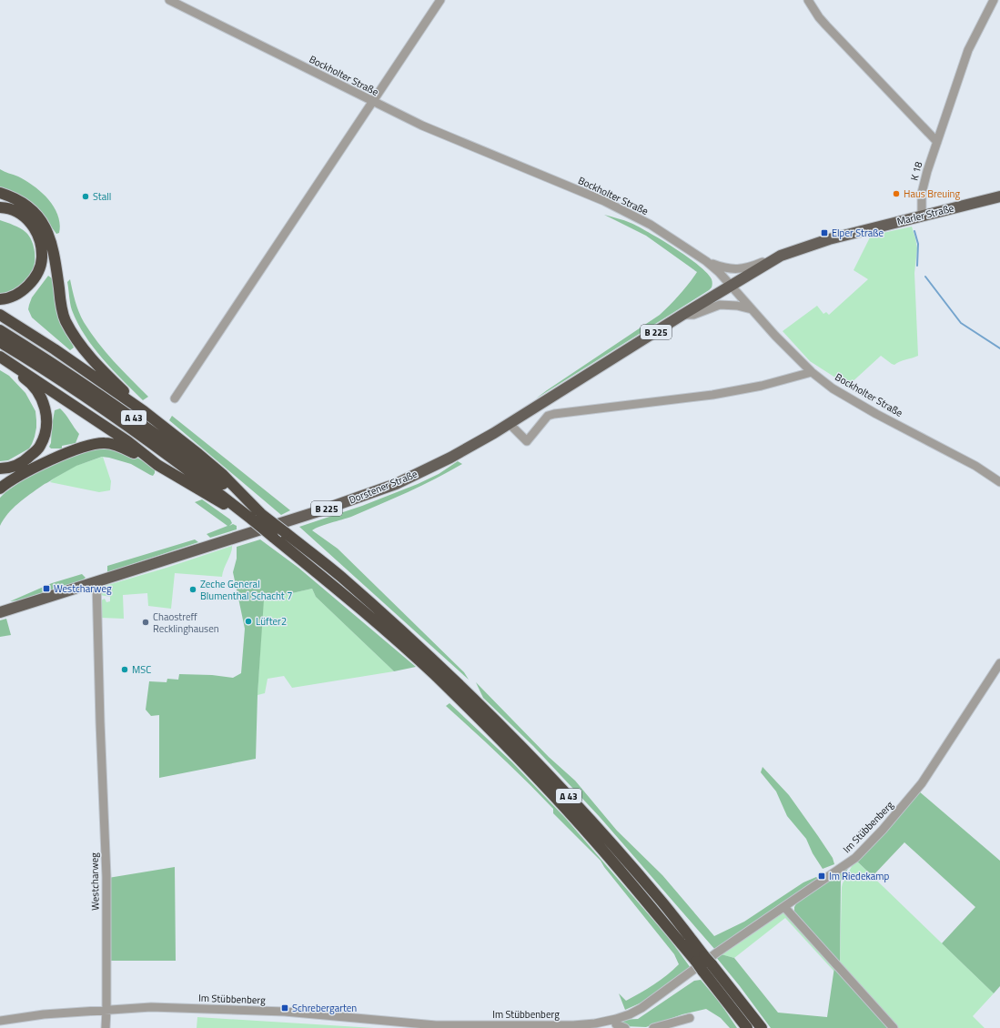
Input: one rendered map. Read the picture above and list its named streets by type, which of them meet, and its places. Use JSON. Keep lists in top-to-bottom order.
{
  "streets": {
    "highway": ["A 43"],
    "main road": ["Marler Straße", "B 225", "Dorstener Straße"],
    "street": [
      "Bockholter Straße",
      "K 18",
      "Im Stübbenberg",
      "Westcharweg"
    ]
  },
  "crossings": [
    ["Bockholter Straße", "Marler Straße"],
    ["Bockholter Straße", "Dorstener Straße"],
    ["K 18", "Marler Straße"],
    ["Marler Straße", "Dorstener Straße"],
    ["Dorstener Straße", "Westcharweg"],
    ["Im Stübbenberg", "Westcharweg"]
  ],
  "places": {
    "other": [
      "Haus Breuing",
      "Stall",
      "Zeche General Blumenthal Schacht 7",
      "Lüfter2",
      "Chaostreff Recklinghausen",
      "MSC"
    ],
    "transit": [
      "Elper Straße",
      "Westcharweg",
      "Im Riedekamp",
      "Schrebergarten"
    ]
  }
}
